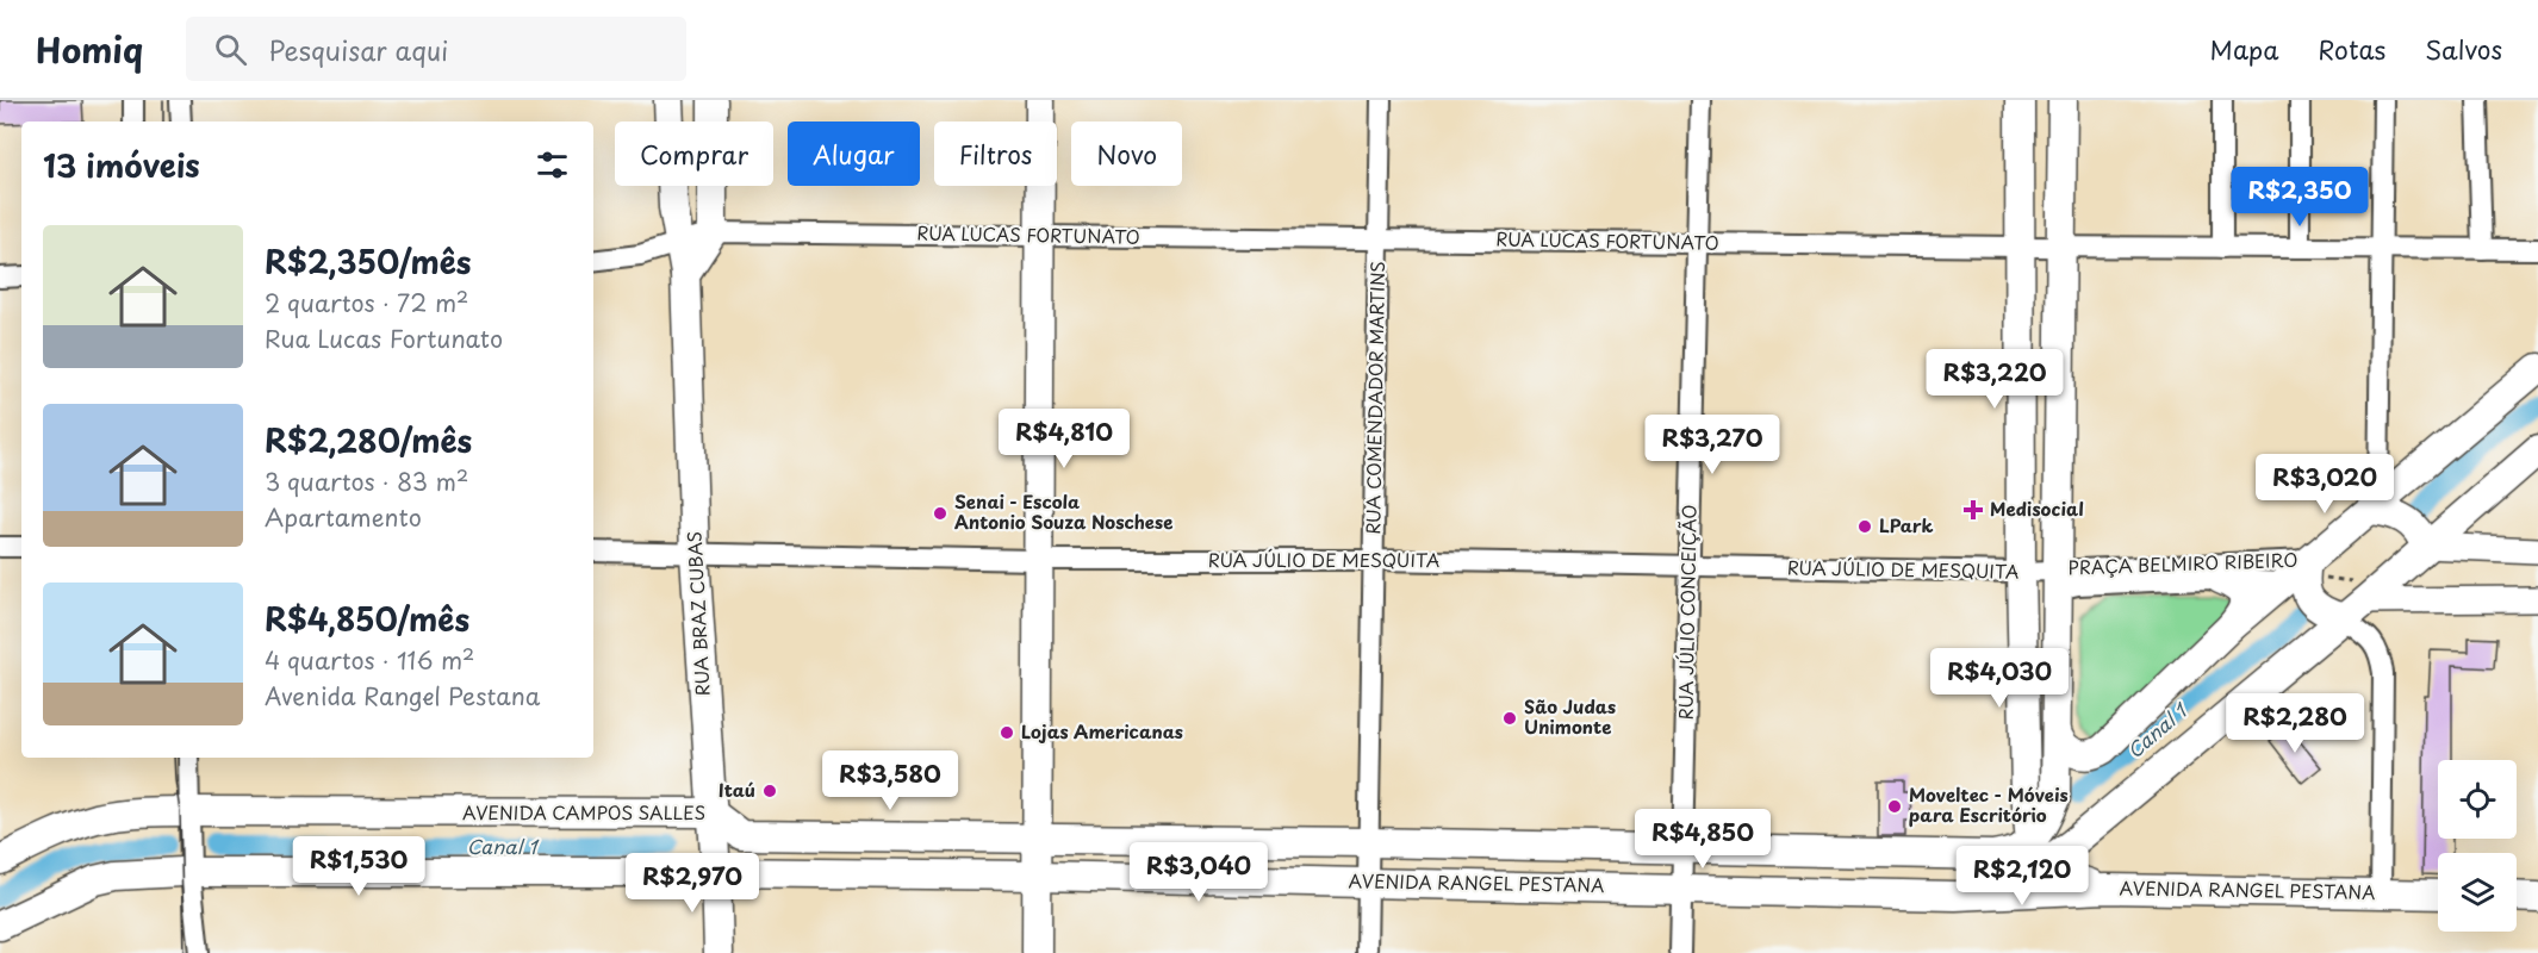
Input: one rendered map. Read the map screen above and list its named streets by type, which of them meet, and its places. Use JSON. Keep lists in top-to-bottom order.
{
  "streets": {
    "main road": ["RUA BRAZ CUBAS", "AVENIDA CAMPOS SALLES", "AVENIDA RANGEL PESTANA"],
    "street": [
      "RUA LUCAS FORTUNATO",
      "RUA COMENDADOR MARTINS",
      "RUA JÚLIO DE MESQUITA",
      "PRAÇA BELMIRO RIBEIRO",
      "RUA JÚLIO CONCEIÇÃO"
    ]
  },
  "crossings": [
    ["RUA LUCAS FORTUNATO", "RUA COMENDADOR MARTINS"],
    ["RUA LUCAS FORTUNATO", "RUA JÚLIO CONCEIÇÃO"],
    ["RUA LUCAS FORTUNATO", "RUA BRAZ CUBAS"],
    ["RUA COMENDADOR MARTINS", "RUA JÚLIO DE MESQUITA"],
    ["RUA COMENDADOR MARTINS", "AVENIDA RANGEL PESTANA"],
    ["RUA JÚLIO DE MESQUITA", "PRAÇA BELMIRO RIBEIRO"],
    ["RUA JÚLIO DE MESQUITA", "RUA JÚLIO CONCEIÇÃO"],
    ["RUA JÚLIO DE MESQUITA", "RUA BRAZ CUBAS"],
    ["RUA JÚLIO CONCEIÇÃO", "AVENIDA RANGEL PESTANA"],
    ["RUA BRAZ CUBAS", "AVENIDA CAMPOS SALLES"],
    ["RUA BRAZ CUBAS", "AVENIDA RANGEL PESTANA"]
  ],
  "water": ["Canal 1"],
  "places": {
    "health": ["Medisocial"],
    "other": [
      "Senai - Escola Antonio Souza Noschese",
      "LPark",
      "São Judas Unimonte",
      "Lojas Americanas",
      "Itaú",
      "Moveltec - Móveis para Escritório"
    ]
  },
  "page": {
    "header": "Homiq",
    "search": "Pesquisar aqui",
    "nav": ["Mapa", "Rotas", "Salvos"],
    "chip": [
      "Comprar",
      "Alugar",
      "Filtros",
      "Novo"
    ],
    "heading": "13 imóveis",
    "price": [
      "R$2,350",
      "R$3,220",
      "R$4,810",
      "R$3,270",
      "R$3,020",
      "R$4,030",
      "R$2,280",
      "R$3,580",
      "R$4,850",
      "R$1,530",
      "R$3,040",
      "R$2,120",
      "R$2,970"
    ],
    "list": [
      {
        "name": "R$2,350/mês",
        "note": "2 quartos · 72 m² · Rua Lucas Fortunato"
      },
      {
        "name": "R$2,280/mês",
        "note": "3 quartos · 83 m² · Apartamento"
      },
      {
        "name": "R$4,850/mês",
        "note": "4 quartos · 116 m² · Avenida Rangel Pestana"
      }
    ]
  }
}
